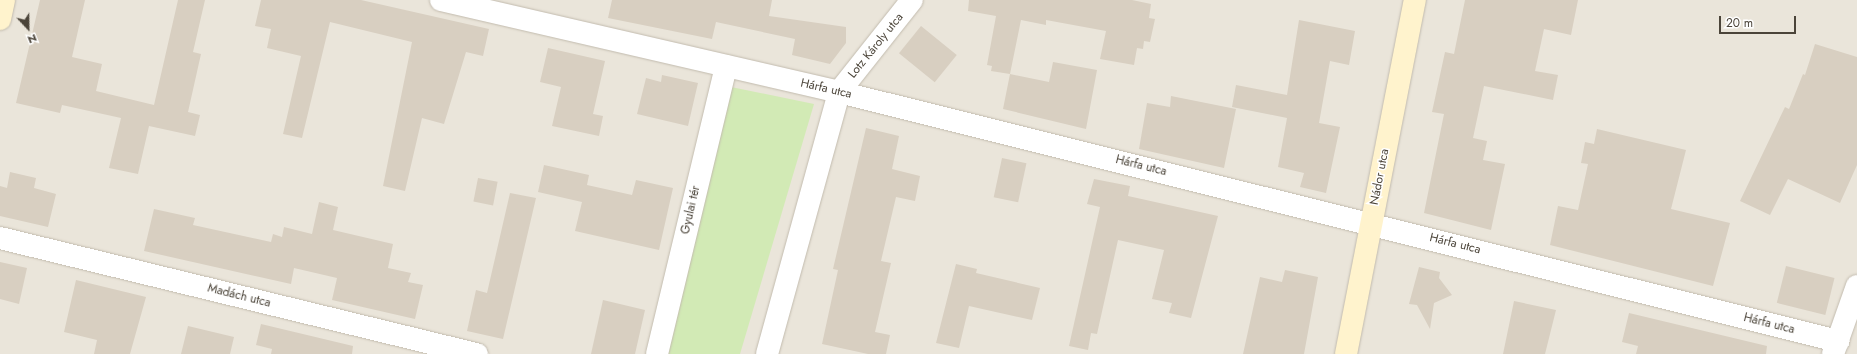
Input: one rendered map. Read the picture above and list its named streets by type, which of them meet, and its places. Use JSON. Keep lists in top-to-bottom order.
{
  "streets": {
    "street": [
      "Lotz Károly utca",
      "Hárfa utca",
      "Nádor utca",
      "Gyulai tér",
      "Madách utca"
    ]
  },
  "crossings": [
    ["Lotz Károly utca", "Hárfa utca"],
    ["Hárfa utca", "Nádor utca"],
    ["Hárfa utca", "Gyulai tér"]
  ],
  "scale_bar": "20 m",
  "north": "bottom"
}
